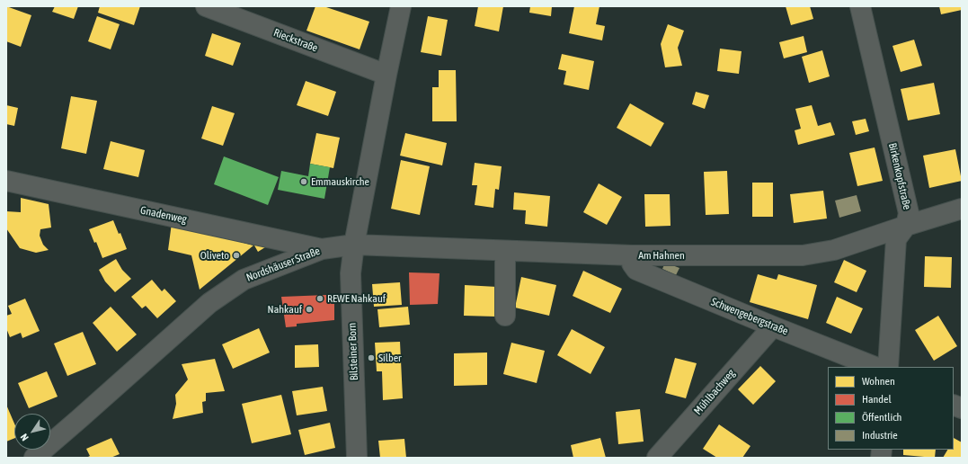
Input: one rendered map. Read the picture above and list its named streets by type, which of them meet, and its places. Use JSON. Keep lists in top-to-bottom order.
{
  "streets": {
    "street": [
      "Rieckstraße",
      "Birkenkopfstraße",
      "Gnadenweg",
      "Am Hahnen",
      "Nordshäuser Straße",
      "Schwengebergstraße",
      "Bilsteiner Born",
      "Mühlbachweg"
    ]
  },
  "crossings": [
    ["Birkenkopfstraße", "Am Hahnen"],
    ["Gnadenweg", "Nordshäuser Straße"],
    ["Am Hahnen", "Nordshäuser Straße"],
    ["Am Hahnen", "Schwengebergstraße"],
    ["Am Hahnen", "Bilsteiner Born"],
    ["Nordshäuser Straße", "Bilsteiner Born"],
    ["Schwengebergstraße", "Mühlbachweg"]
  ],
  "places": [
    "Emmauskirche",
    "Oliveto",
    "REWE Nahkauf",
    "Nahkauf",
    "Silber"
  ],
  "legend": [
    "Wohnen",
    "Handel",
    "Öffentlich",
    "Industrie"
  ],
  "north": "bottom left"
}
